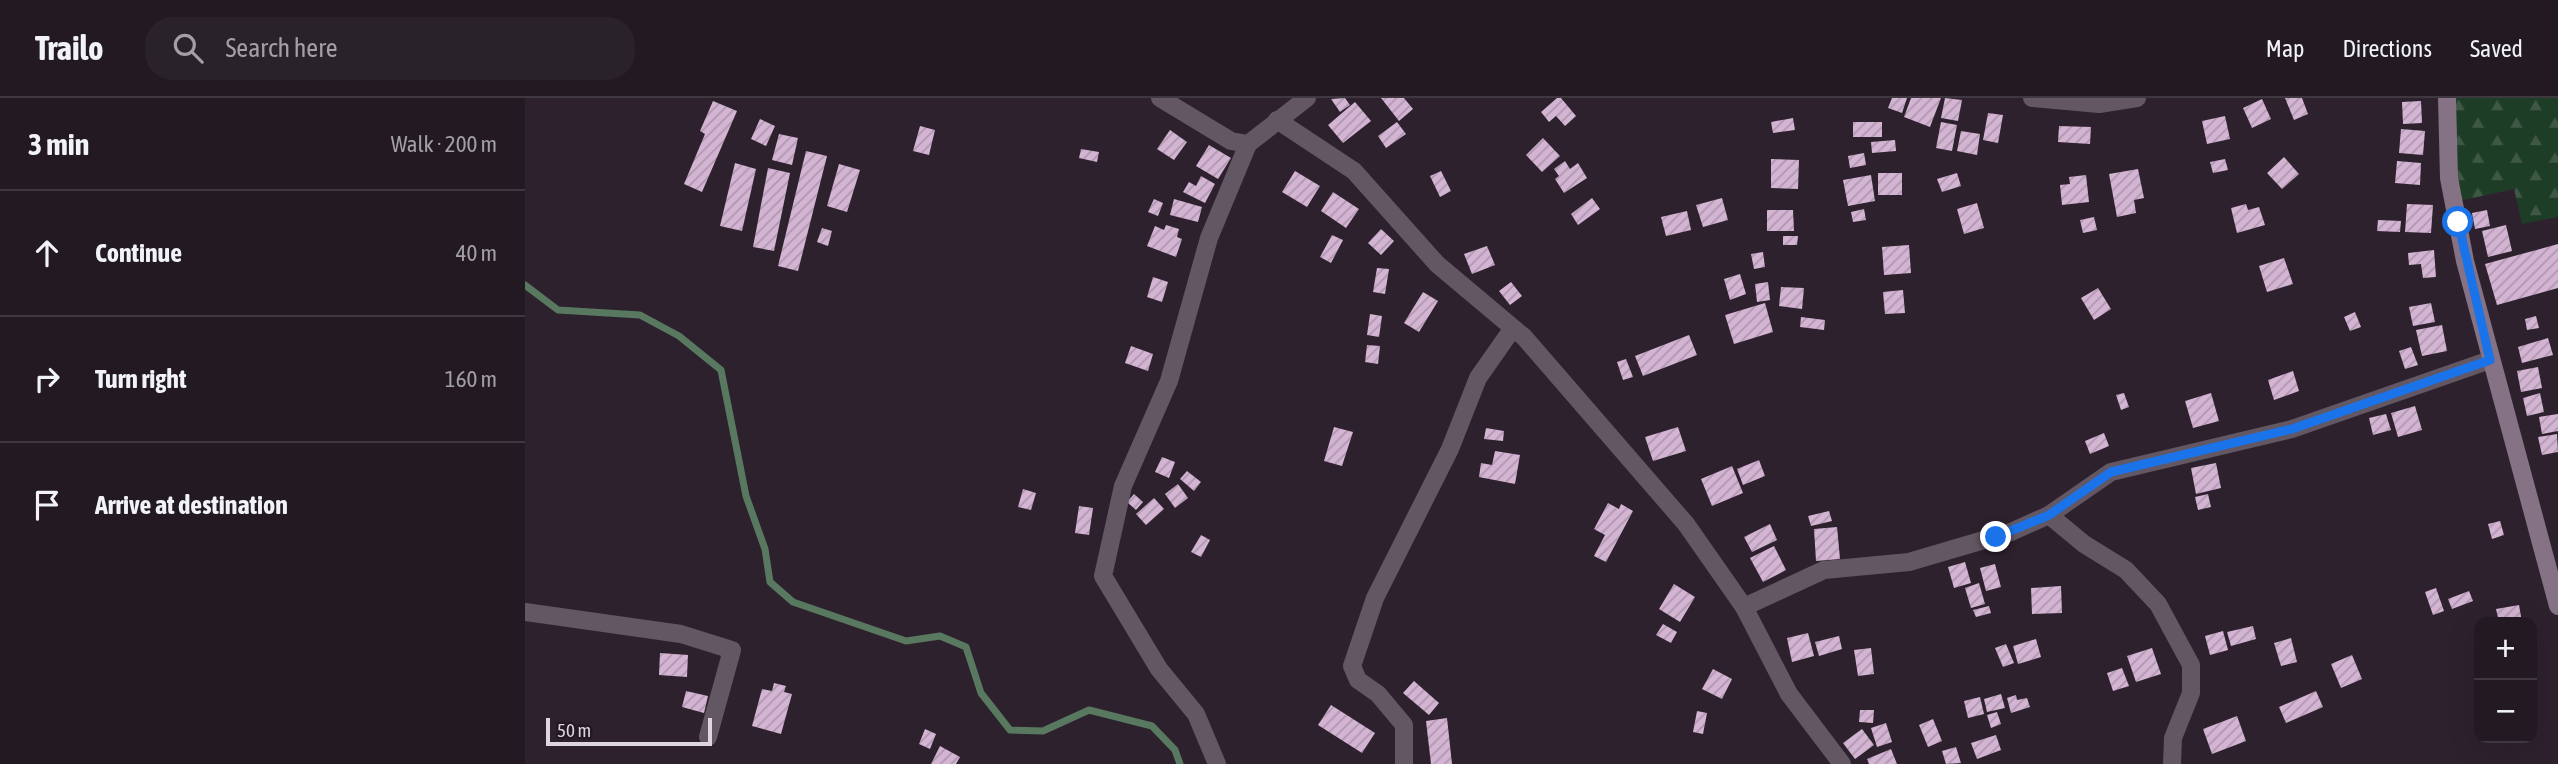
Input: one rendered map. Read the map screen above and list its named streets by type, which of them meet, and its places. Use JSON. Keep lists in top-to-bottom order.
{
  "scale_bar": "50 m",
  "page": {
    "header": "Trailo",
    "search": "Search here",
    "nav": ["Map", "Directions", "Saved"],
    "heading": ["3 min", "Walk · 200 m"],
    "list": [
      ["Continue", "40 m"],
      ["Turn right", "160 m"],
      "Arrive at destination"
    ],
    "map_buttons": ["+", "−"],
    "scale": "50 m"
  }
}
